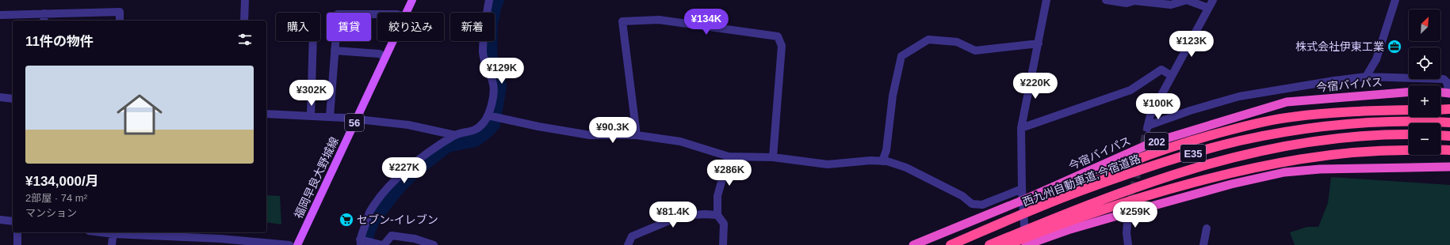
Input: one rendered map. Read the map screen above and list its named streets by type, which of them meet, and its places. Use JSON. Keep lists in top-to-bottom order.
{
  "streets": {
    "highway": [
      "今宿バイパス",
      "202",
      "E35",
      "西九州自動車道;今宿道路"
    ],
    "main road": ["56", "福岡早良大野城線"]
  },
  "places": {
    "office": ["株式会社伊東工業"],
    "supermarket": ["セブン-イレブン"]
  },
  "north": "top right",
  "page": {
    "price": [
      "¥134K",
      "¥123K",
      "¥129K",
      "¥220K",
      "¥302K",
      "¥100K",
      "¥90.3K",
      "¥227K",
      "¥286K",
      "¥81.4K",
      "¥259K"
    ],
    "map_buttons": ["+", "−"],
    "chip": [
      "購入",
      "賃貸",
      "絞り込み",
      "新着"
    ],
    "heading": "11件の物件",
    "list": [
      {
        "name": "¥134,000/月",
        "note": "2部屋 · 74 m² · マンション"
      }
    ]
  }
}
